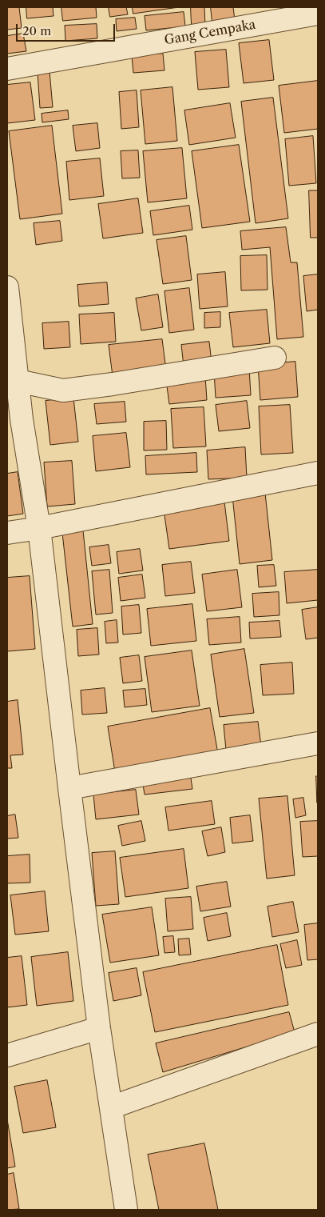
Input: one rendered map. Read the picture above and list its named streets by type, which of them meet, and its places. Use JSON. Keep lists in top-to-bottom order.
{
  "streets": {
    "street": ["Gang Cempaka"]
  },
  "scale_bar": "20 m"
}
